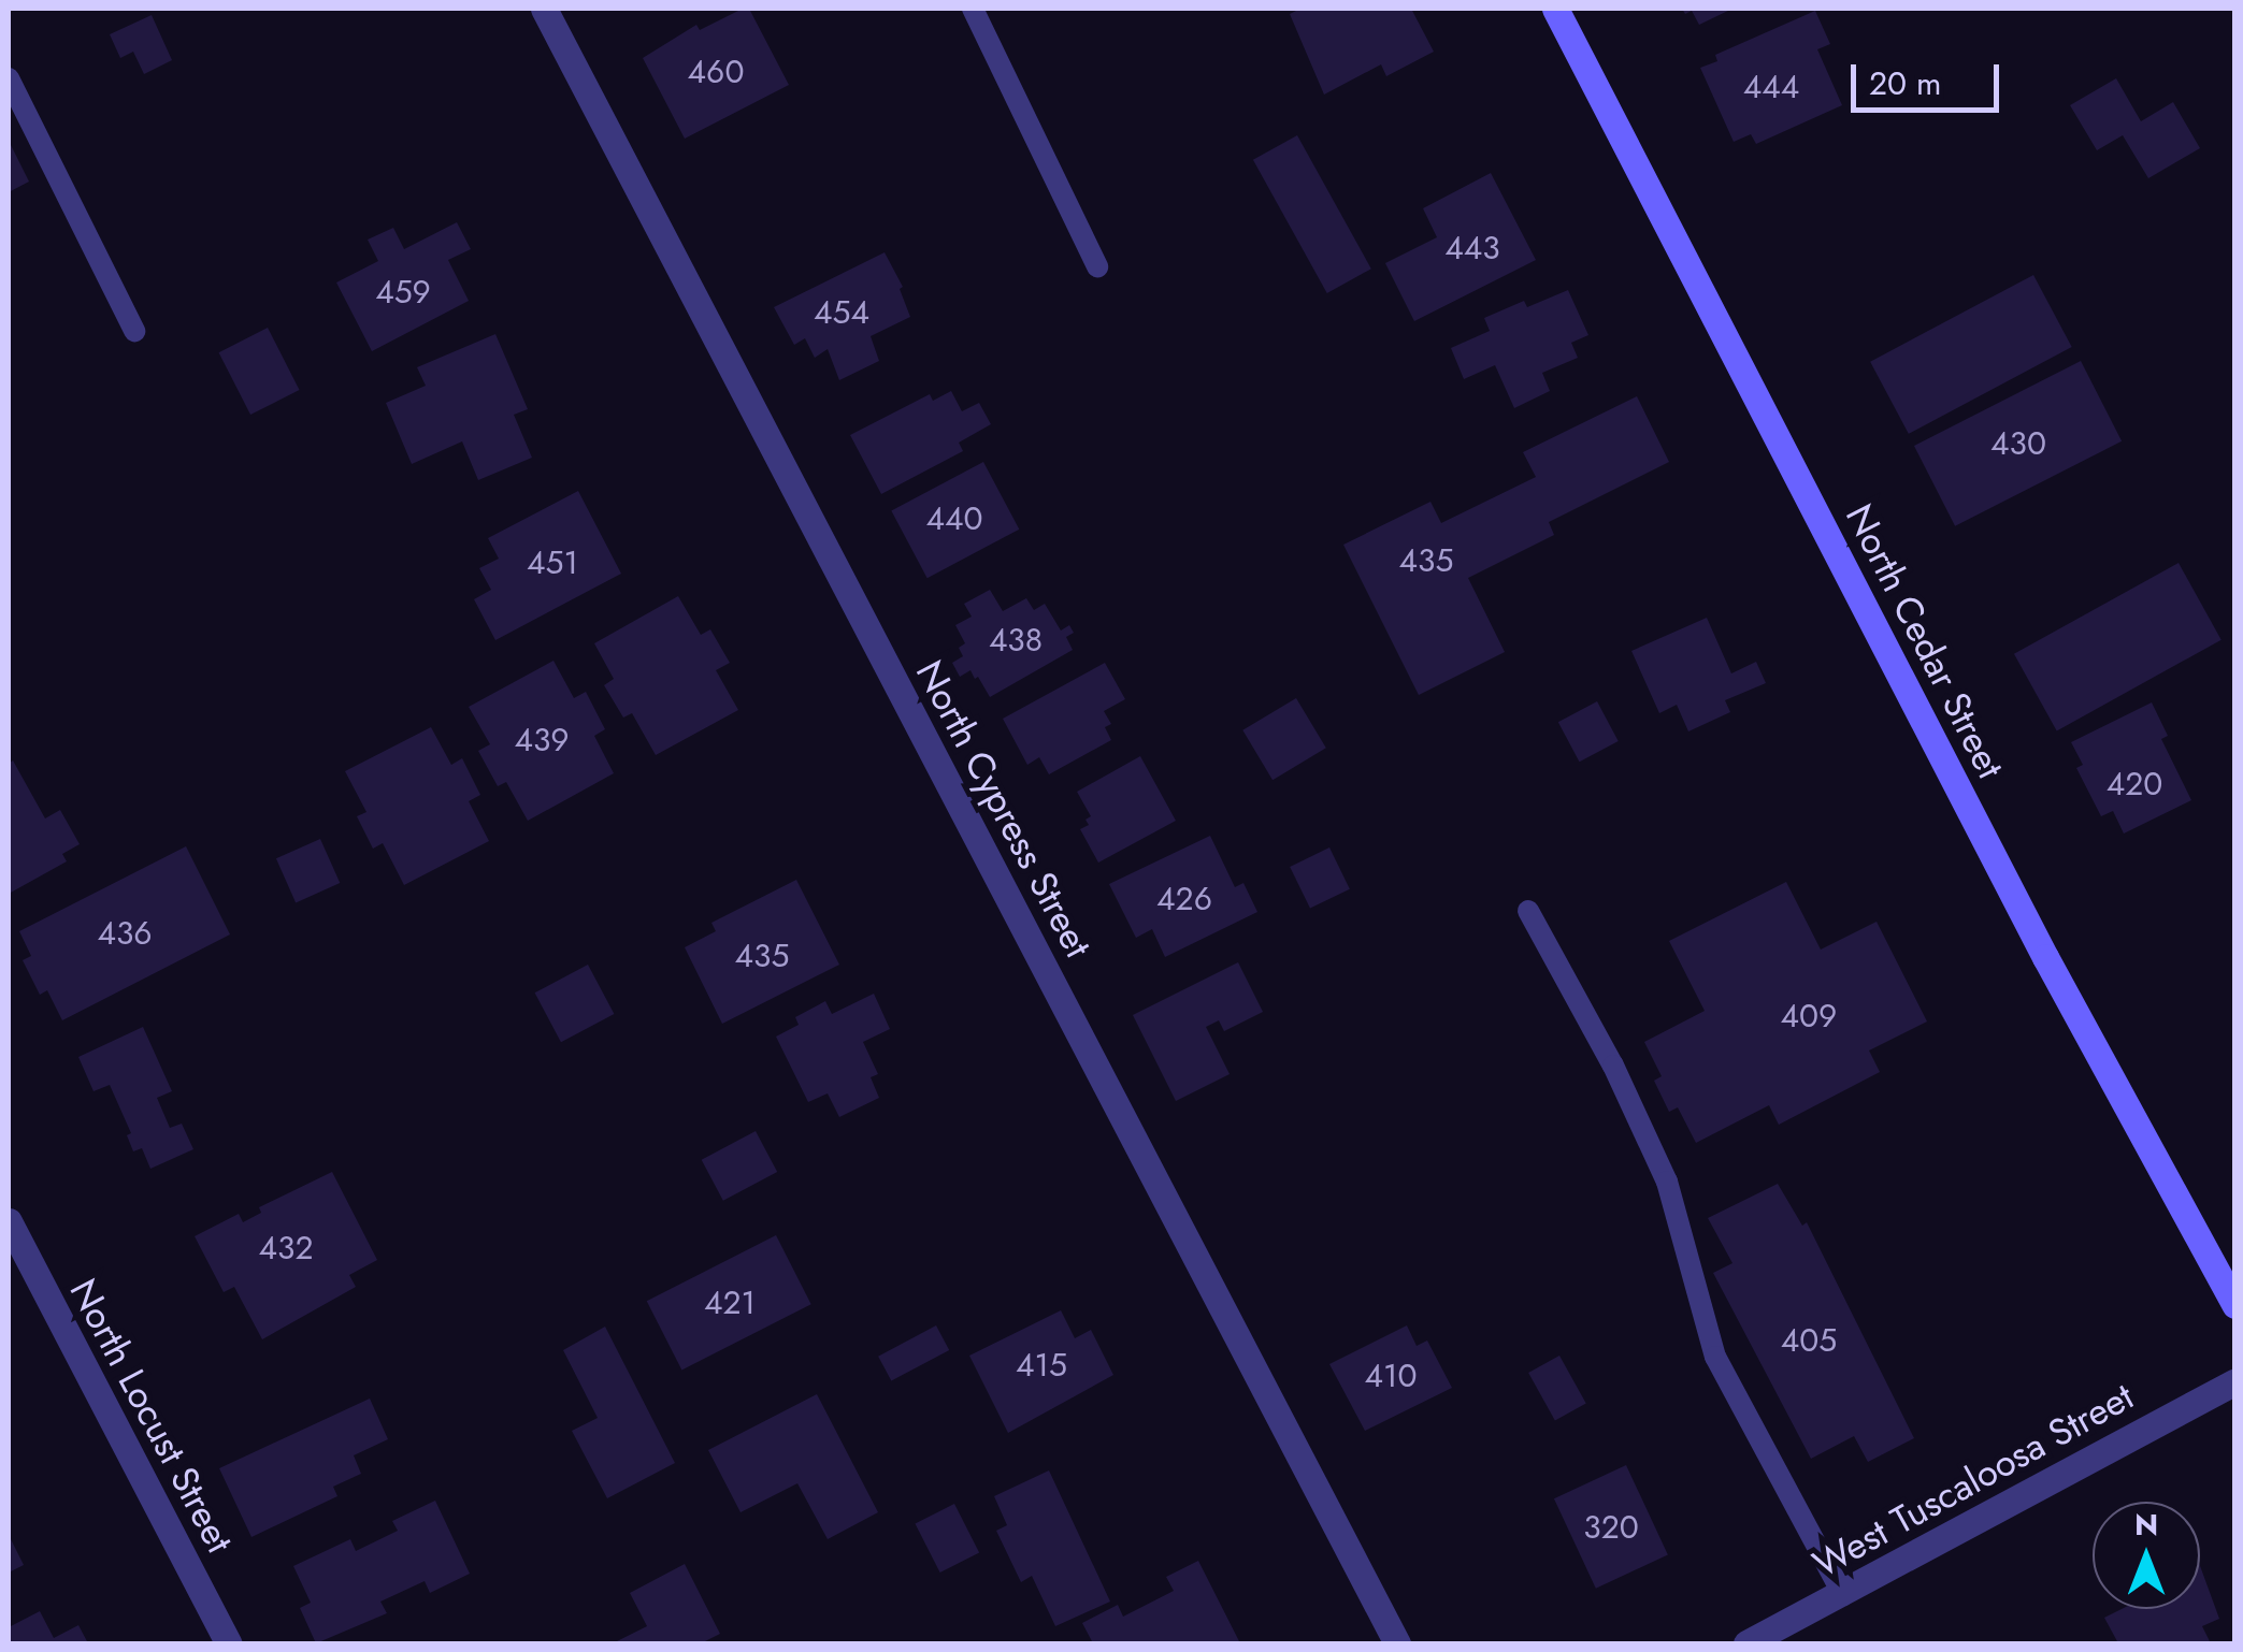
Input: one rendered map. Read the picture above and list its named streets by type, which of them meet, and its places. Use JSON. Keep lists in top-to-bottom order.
{
  "streets": {
    "street": [
      "North Cedar Street",
      "North Cypress Street",
      "North Locust Street",
      "West Tuscaloosa Street"
    ]
  },
  "house_numbers": [
    "460",
    "444",
    "443",
    "459",
    "454",
    "430",
    "440",
    "435",
    "451",
    "438",
    "439",
    "420",
    "426",
    "436",
    "435",
    "409",
    "432",
    "421",
    "405",
    "415",
    "410",
    "320"
  ],
  "scale_bar": "20 m",
  "north": "top"
}
